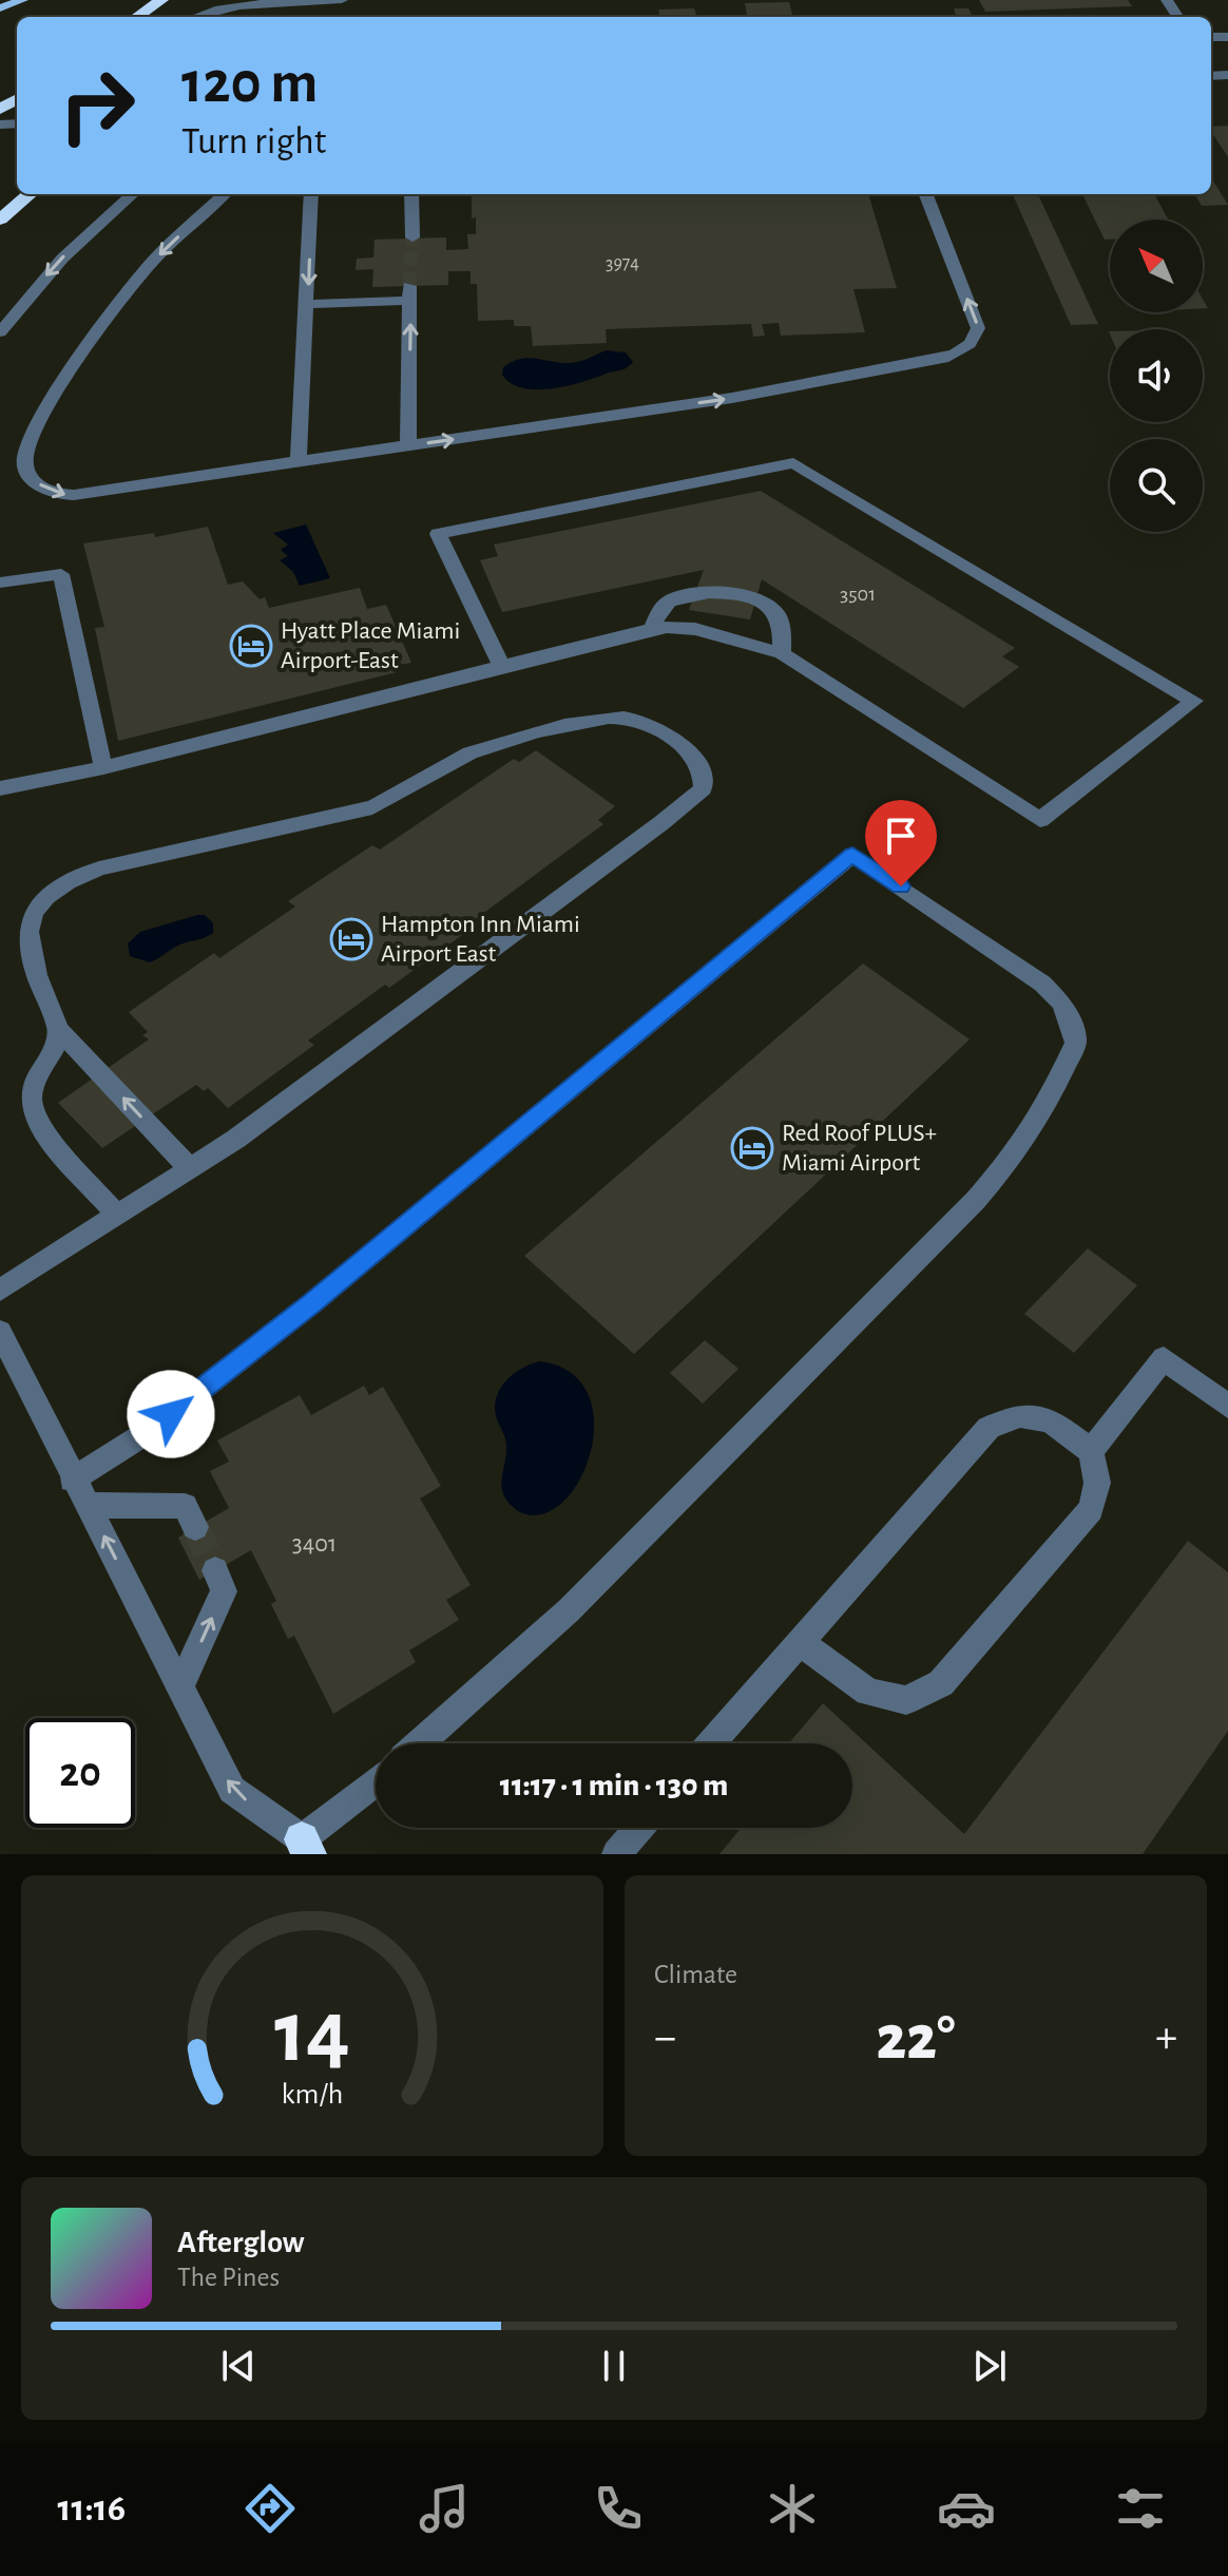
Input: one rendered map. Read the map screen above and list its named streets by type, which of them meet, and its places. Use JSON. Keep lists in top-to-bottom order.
{
  "places": {
    "hotel": ["Hyatt Place Miami Airport-East", "Hampton Inn Miami Airport East", "Red Roof PLUS+ Miami Airport"]
  },
  "house_numbers": ["3974", "3501", "3401"],
  "north": "top left",
  "page": {
    "turn": ["120 m", "Turn right"],
    "limit": "20",
    "trip": "11:17 · 1 min · 130 m",
    "tile": "Climate",
    "heat": ["−", "22°", "+"],
    "song": ["Afterglow", "The Pines"],
    "tabs": "11:16",
    "gauge": ["14", "km/h"]
  }
}
